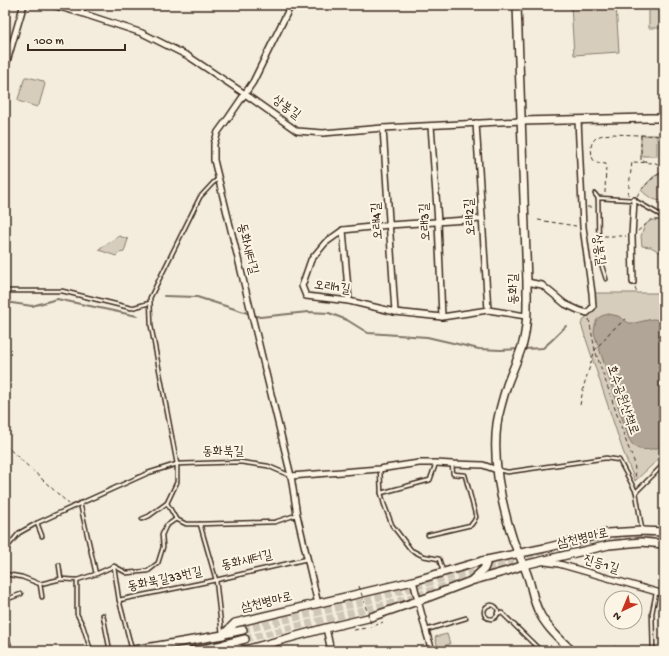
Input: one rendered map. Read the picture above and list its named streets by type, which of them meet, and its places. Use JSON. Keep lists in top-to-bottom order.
{
  "streets": {
    "main road": ["상봉길", "동화길", "삼천병마로"],
    "street": [
      "오래2길",
      "오래4길",
      "오래3길",
      "동화새터길",
      "오래1길",
      "동화북길",
      "진등1길"
    ],
    "lane": ["동화북길33번길"],
    "path": ["호수공원산책로"]
  },
  "crossings": [
    ["상봉길", "오래2길"],
    ["상봉길", "오래4길"],
    ["상봉길", "오래3길"],
    ["상봉길", "동화새터길"],
    ["상봉길", "동화길"],
    ["상봉길", "호수공원산책로"],
    ["오래2길", "오래1길"],
    ["오래4길", "오래1길"],
    ["오래3길", "오래1길"],
    ["동화새터길", "동화북길"],
    ["동화새터길", "삼천병마로"],
    ["동화새터길", "동화북길33번길"],
    ["오래1길", "동화길"],
    ["동화길", "동화북길"],
    ["동화길", "삼천병마로"],
    ["삼천병마로", "진등1길"],
    ["삼천병마로", "동화북길33번길"]
  ],
  "scale_bar": "100 m",
  "north": "bottom left"
}
